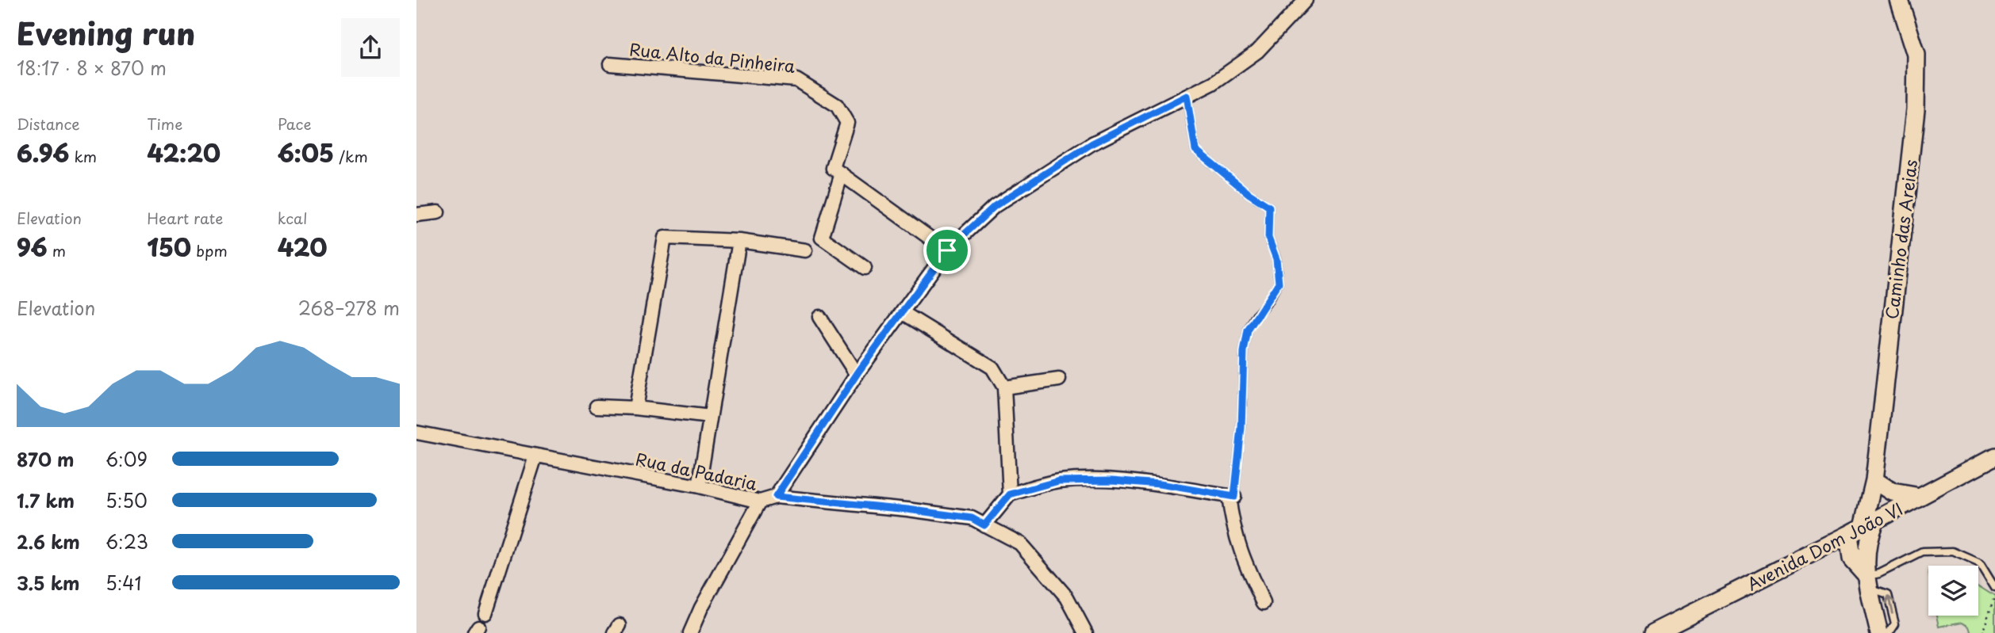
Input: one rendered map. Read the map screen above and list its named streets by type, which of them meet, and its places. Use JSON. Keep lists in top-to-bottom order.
{
  "streets": {
    "street": [
      "Rua Alto da Pinheira",
      "Caminho das Areias",
      "Rua da Padaria",
      "Avenida Dom João VI"
    ]
  },
  "crossings": [
    ["Caminho das Areias", "Avenida Dom João VI"]
  ],
  "page": {
    "heading": ["Evening run", "18:17 · 8 × 870 m"],
    "stats": [
      ["Distance", "6.96 km"],
      ["Time", "42:20"],
      ["Pace", "6:05 /km"],
      ["Elevation", "96 m"],
      ["Heart rate", "150 bpm"],
      ["kcal", "420"]
    ],
    "chart": ["Elevation", "268–278 m"],
    "list": [
      {
        "name": "870 m",
        "note": "6:09"
      },
      {
        "name": "1.7 km",
        "note": "5:50"
      },
      {
        "name": "2.6 km",
        "note": "6:23"
      },
      {
        "name": "3.5 km",
        "note": "5:41"
      }
    ]
  }
}
